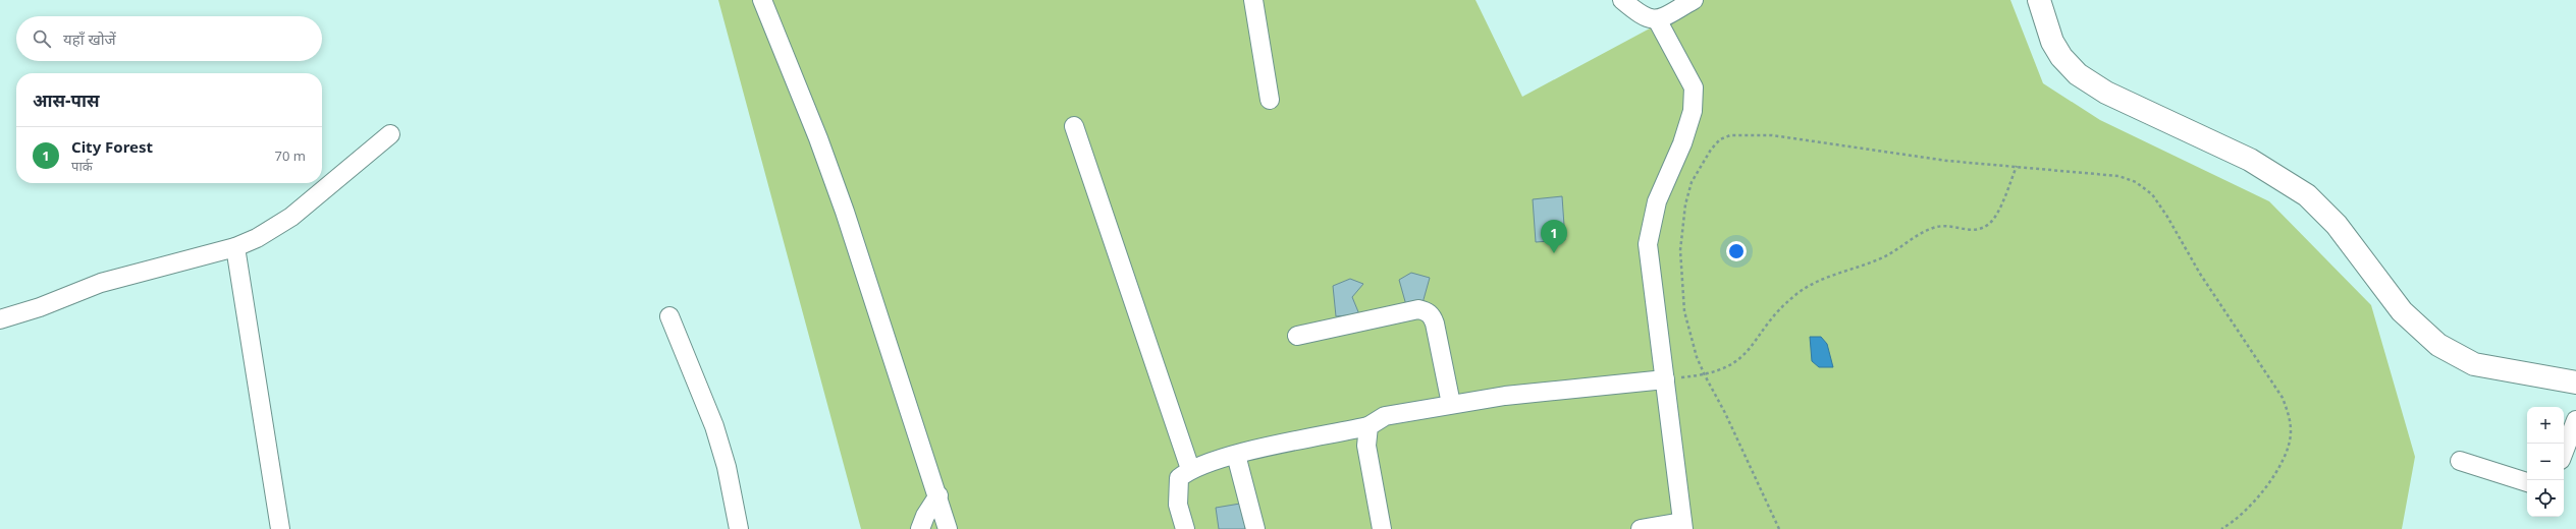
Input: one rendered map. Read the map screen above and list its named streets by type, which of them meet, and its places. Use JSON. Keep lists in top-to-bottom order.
{
  "page": {
    "search": "यहाँ खोजें",
    "heading": "आस-पास",
    "list": [
      {
        "mark": "1",
        "name": "City Forest",
        "note": "पार्क",
        "value": "70 m"
      }
    ],
    "pins": "1",
    "map_buttons": ["+", "−"]
  }
}
